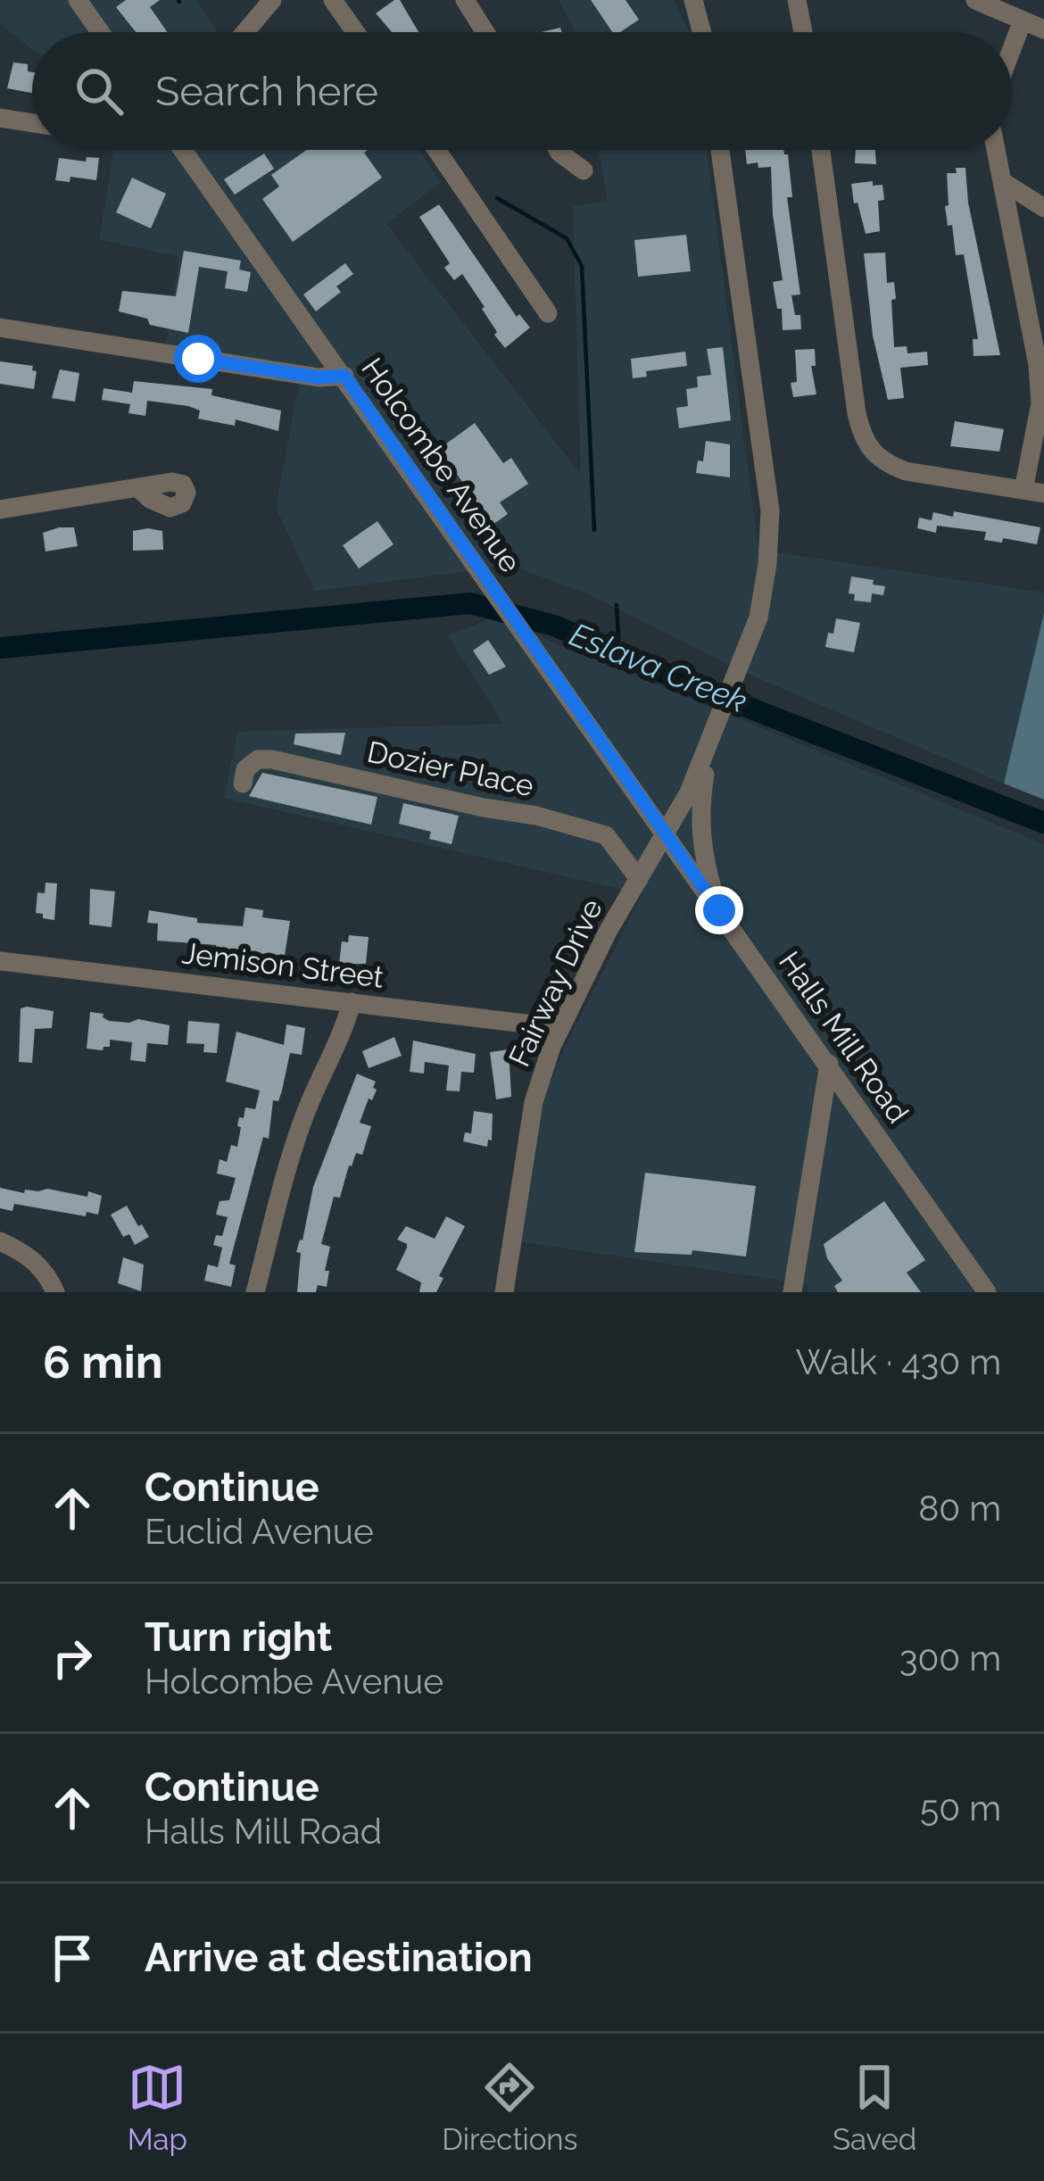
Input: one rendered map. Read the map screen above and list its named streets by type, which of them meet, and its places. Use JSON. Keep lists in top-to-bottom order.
{
  "streets": {
    "street": [
      "Holcombe Avenue",
      "Dozier Place",
      "Jemison Street",
      "Fairway Drive",
      "Halls Mill Road"
    ]
  },
  "crossings": [
    ["Holcombe Avenue", "Fairway Drive"],
    ["Holcombe Avenue", "Halls Mill Road"],
    ["Dozier Place", "Fairway Drive"],
    ["Jemison Street", "Fairway Drive"],
    ["Fairway Drive", "Halls Mill Road"]
  ],
  "water": ["Eslava Creek"],
  "page": {
    "search": "Search here",
    "heading": ["6 min", "Walk · 430 m"],
    "list": [
      ["Continue", "Euclid Avenue", "80 m"],
      ["Turn right", "Holcombe Avenue", "300 m"],
      ["Continue", "Halls Mill Road", "50 m"],
      "Arrive at destination"
    ],
    "nav": ["Map", "Directions", "Saved"]
  }
}
